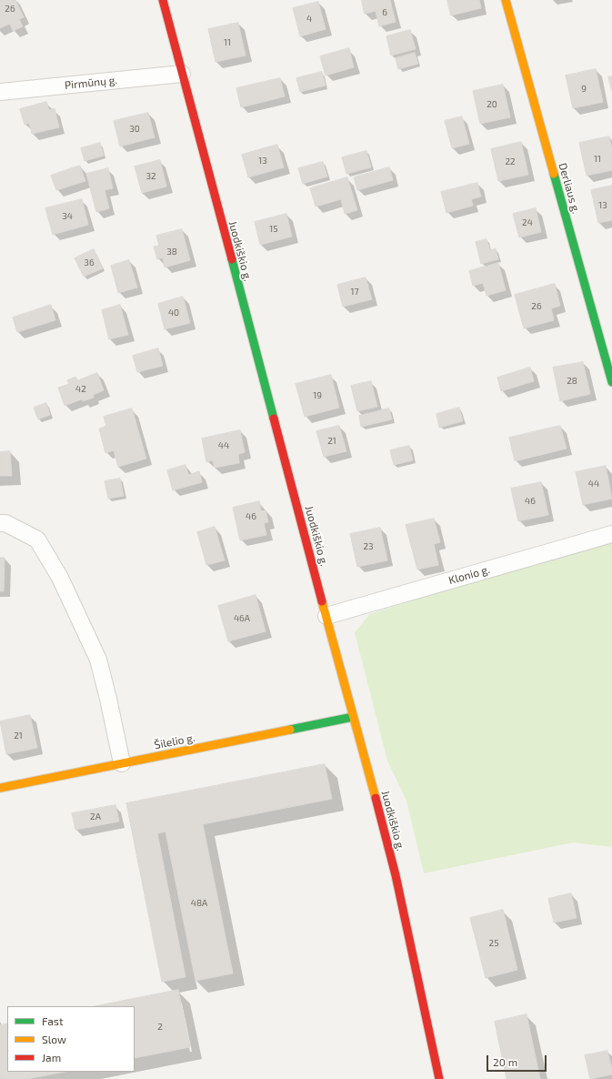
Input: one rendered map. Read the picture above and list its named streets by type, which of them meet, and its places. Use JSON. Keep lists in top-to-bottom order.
{
  "streets": {
    "street": [
      "Pirmūnų g.",
      "Derliaus g.",
      "Juodkiškio g.",
      "Klonio g.",
      "Šilelio g."
    ]
  },
  "crossings": [
    ["Pirmūnų g.", "Juodkiškio g."],
    ["Juodkiškio g.", "Klonio g."],
    ["Juodkiškio g.", "Šilelio g."]
  ],
  "house_numbers": [
    "26",
    "6",
    "4",
    "11",
    "9",
    "20",
    "30",
    "11",
    "13",
    "22",
    "32",
    "13",
    "34",
    "24",
    "15",
    "38",
    "36",
    "17",
    "26",
    "40",
    "28",
    "42",
    "19",
    "21",
    "44",
    "44",
    "46",
    "46",
    "23",
    "46A",
    "21",
    "2A",
    "48A",
    "25",
    "2"
  ],
  "legend": ["Fast", "Slow", "Jam"],
  "scale_bar": "20 m"
}
